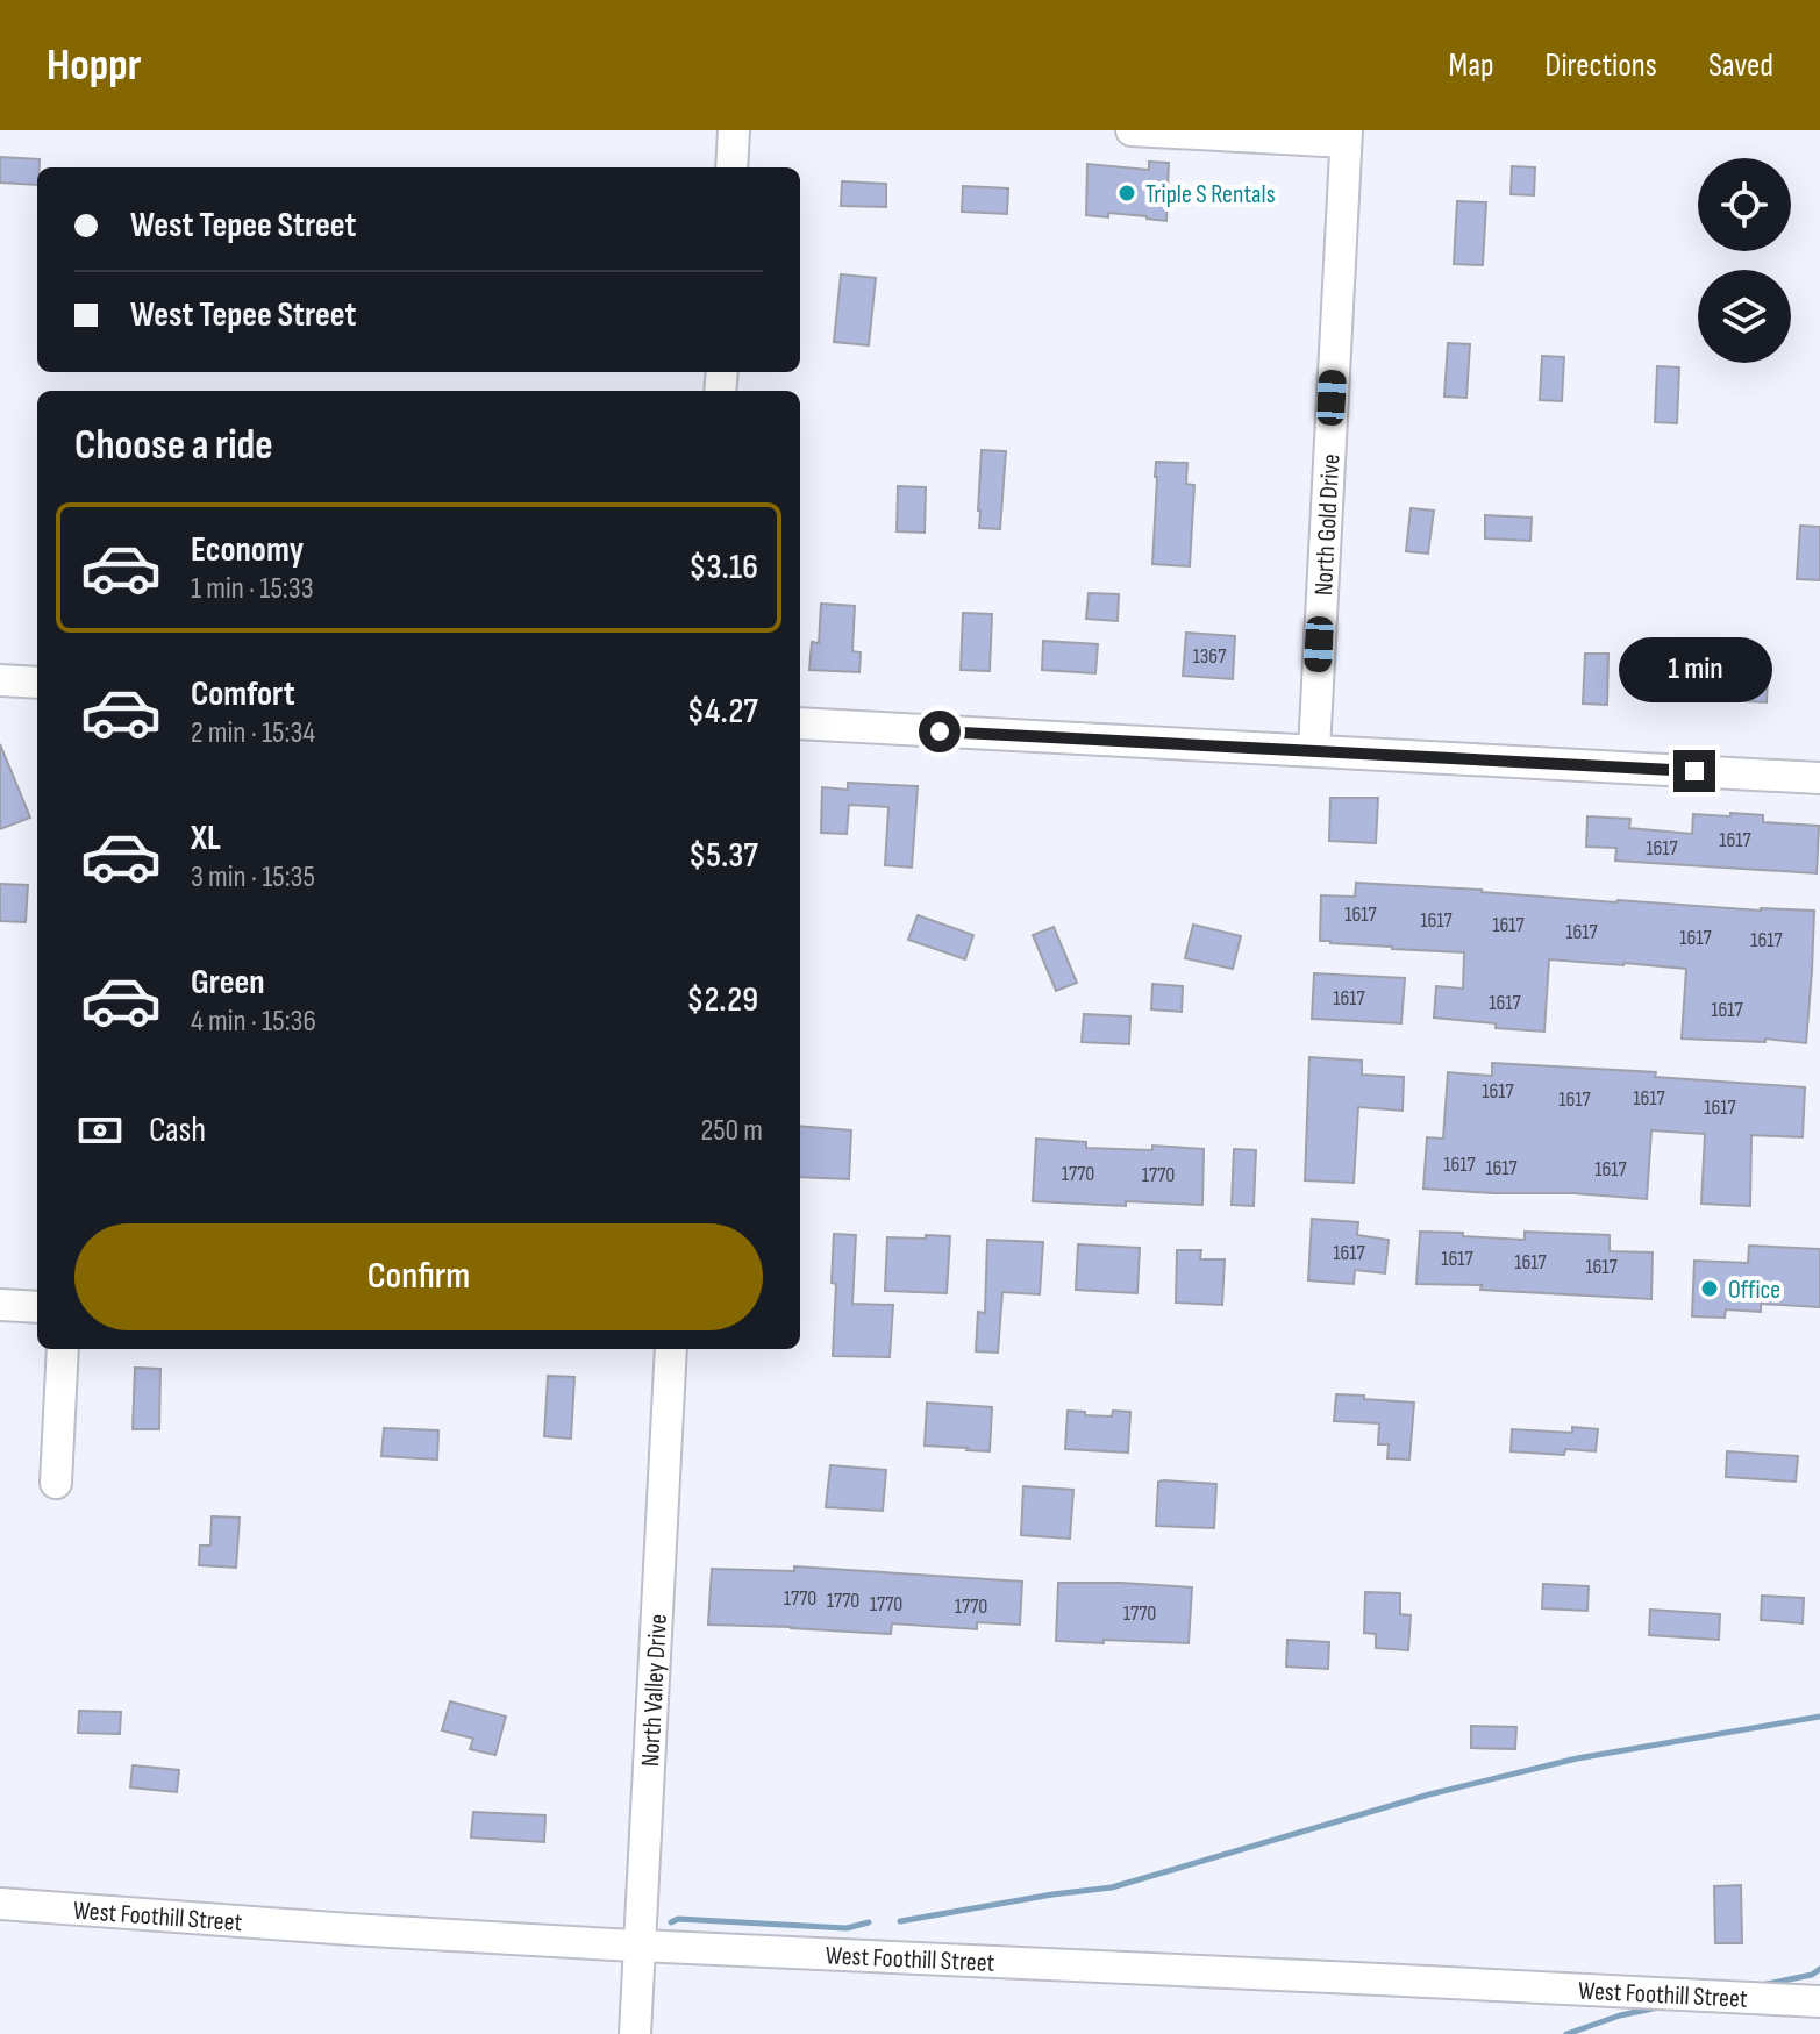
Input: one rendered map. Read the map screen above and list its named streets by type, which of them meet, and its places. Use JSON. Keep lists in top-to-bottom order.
{
  "streets": {
    "street": ["North Gold Drive", "North Valley Drive", "West Foothill Street"]
  },
  "crossings": [
    ["North Valley Drive", "West Foothill Street"]
  ],
  "places": ["Triple S Rentals", "Office"],
  "house_numbers": [
    "1367",
    "1617",
    "1617",
    "1617",
    "1617",
    "1617",
    "1617",
    "1617",
    "1617",
    "1617",
    "1617",
    "1617",
    "1617",
    "1617",
    "1617",
    "1617",
    "1617",
    "1617",
    "1617",
    "1770",
    "1770",
    "1617",
    "1617",
    "1617",
    "1617",
    "1770",
    "1770",
    "1770",
    "1770",
    "1770"
  ],
  "page": {
    "header": "Hoppr",
    "nav": ["Map", "Directions", "Saved"],
    "banner": ["West Tepee Street", "West Tepee Street"],
    "heading": "Choose a ride",
    "list": [
      {
        "name": "Economy",
        "note": "1 min · 15:33",
        "value": "$3.16"
      },
      {
        "name": "Comfort",
        "note": "2 min · 15:34",
        "value": "$4.27"
      },
      {
        "name": "XL",
        "note": "3 min · 15:35",
        "value": "$5.37"
      },
      {
        "name": "Green",
        "note": "4 min · 15:36",
        "value": "$2.29"
      }
    ],
    "bubble": "1 min",
    "pay": ["Cash", "250 m"],
    "buttons": "Confirm"
  }
}
